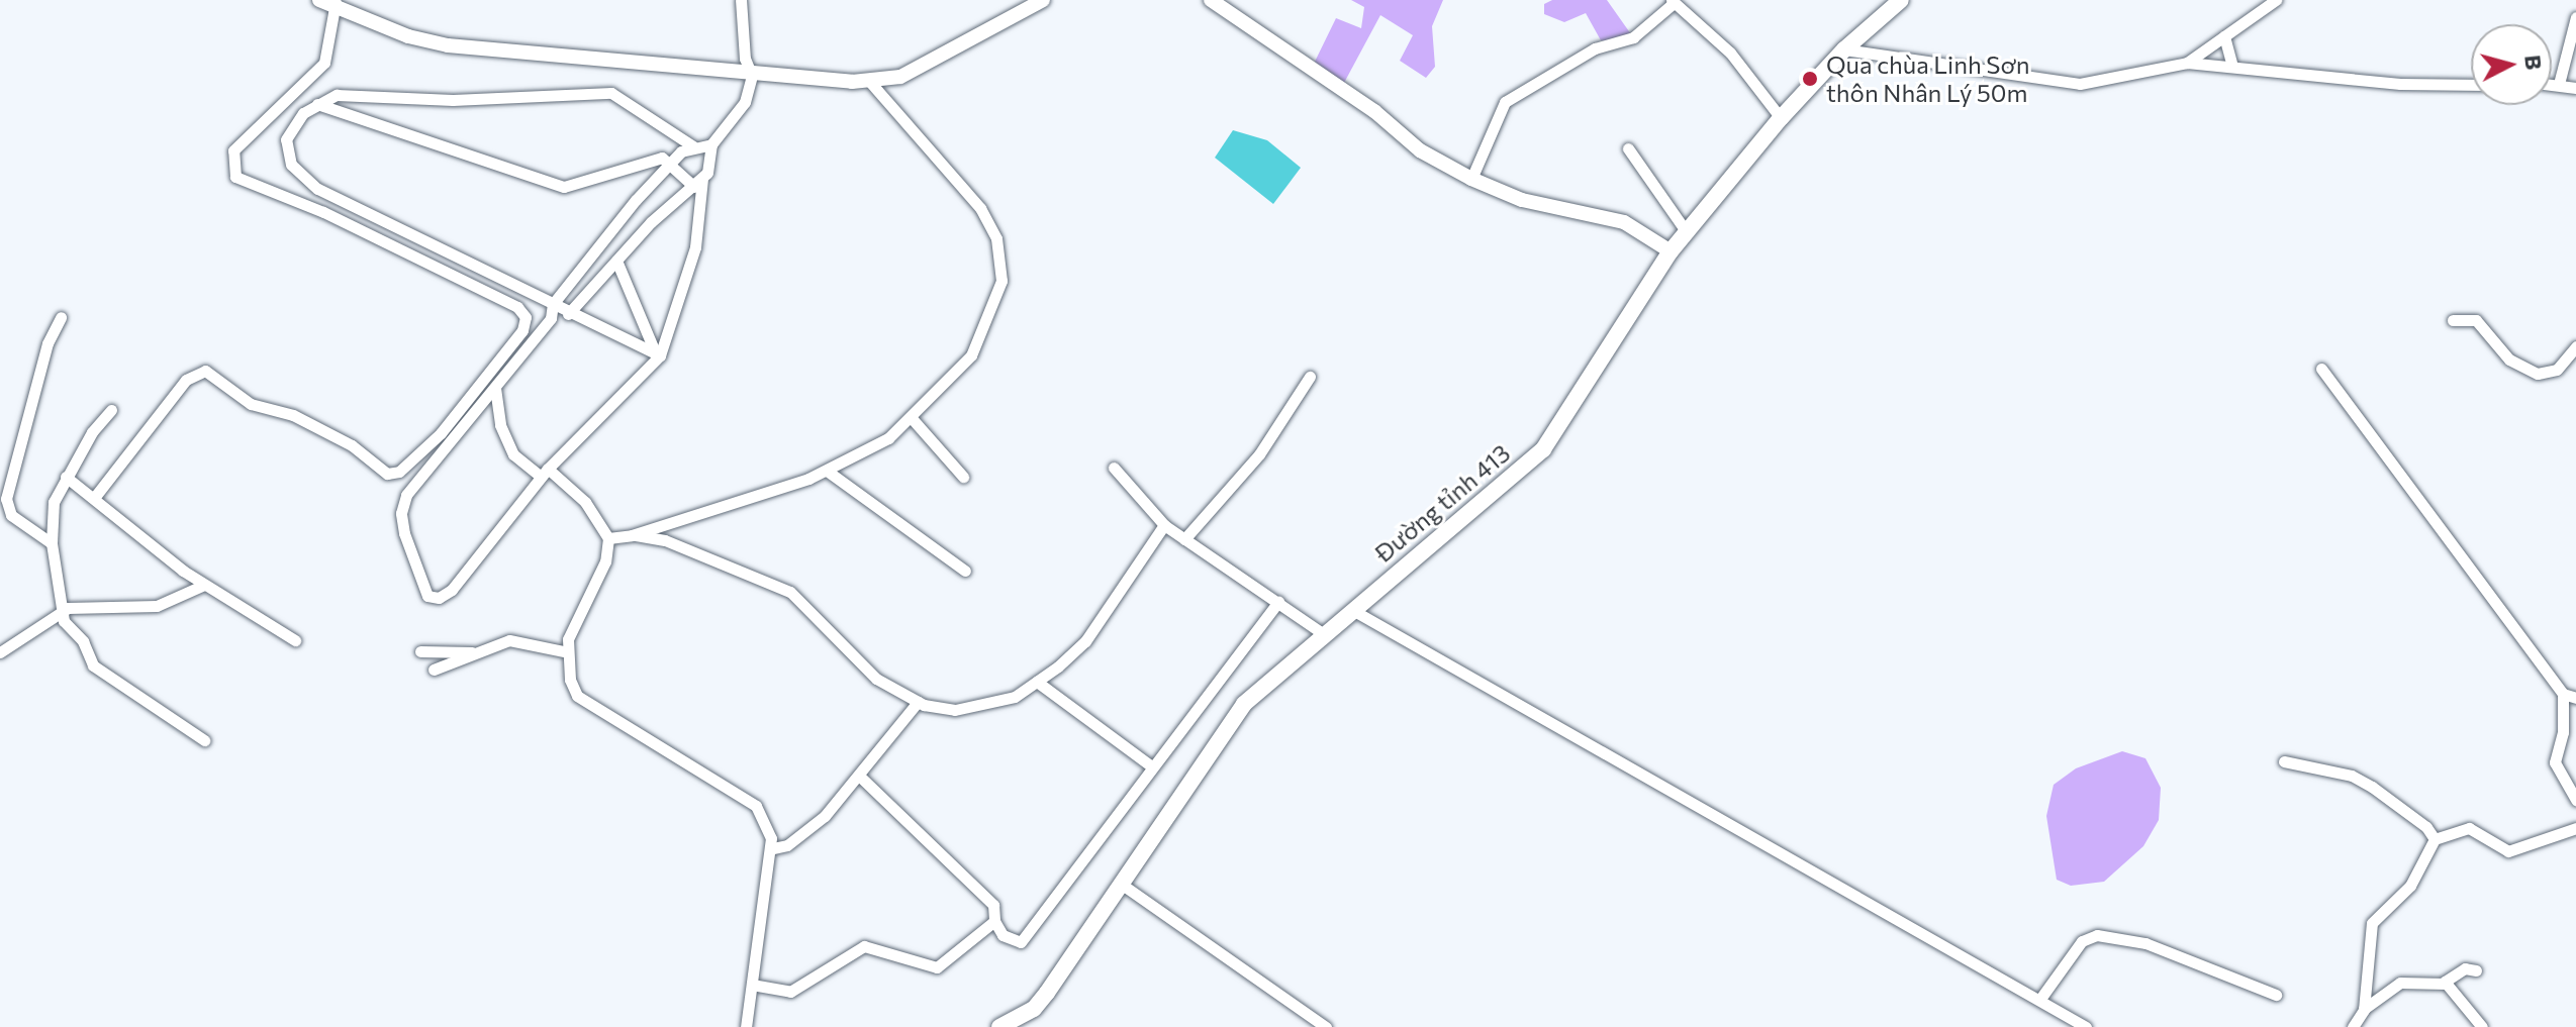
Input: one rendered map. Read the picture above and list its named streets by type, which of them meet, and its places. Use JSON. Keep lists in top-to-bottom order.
{
  "streets": {
    "main road": ["Đường tỉnh 413"]
  },
  "places": ["Qua chùa Linh Sơn thôn Nhân Lý 50m"],
  "north": "right"
}
